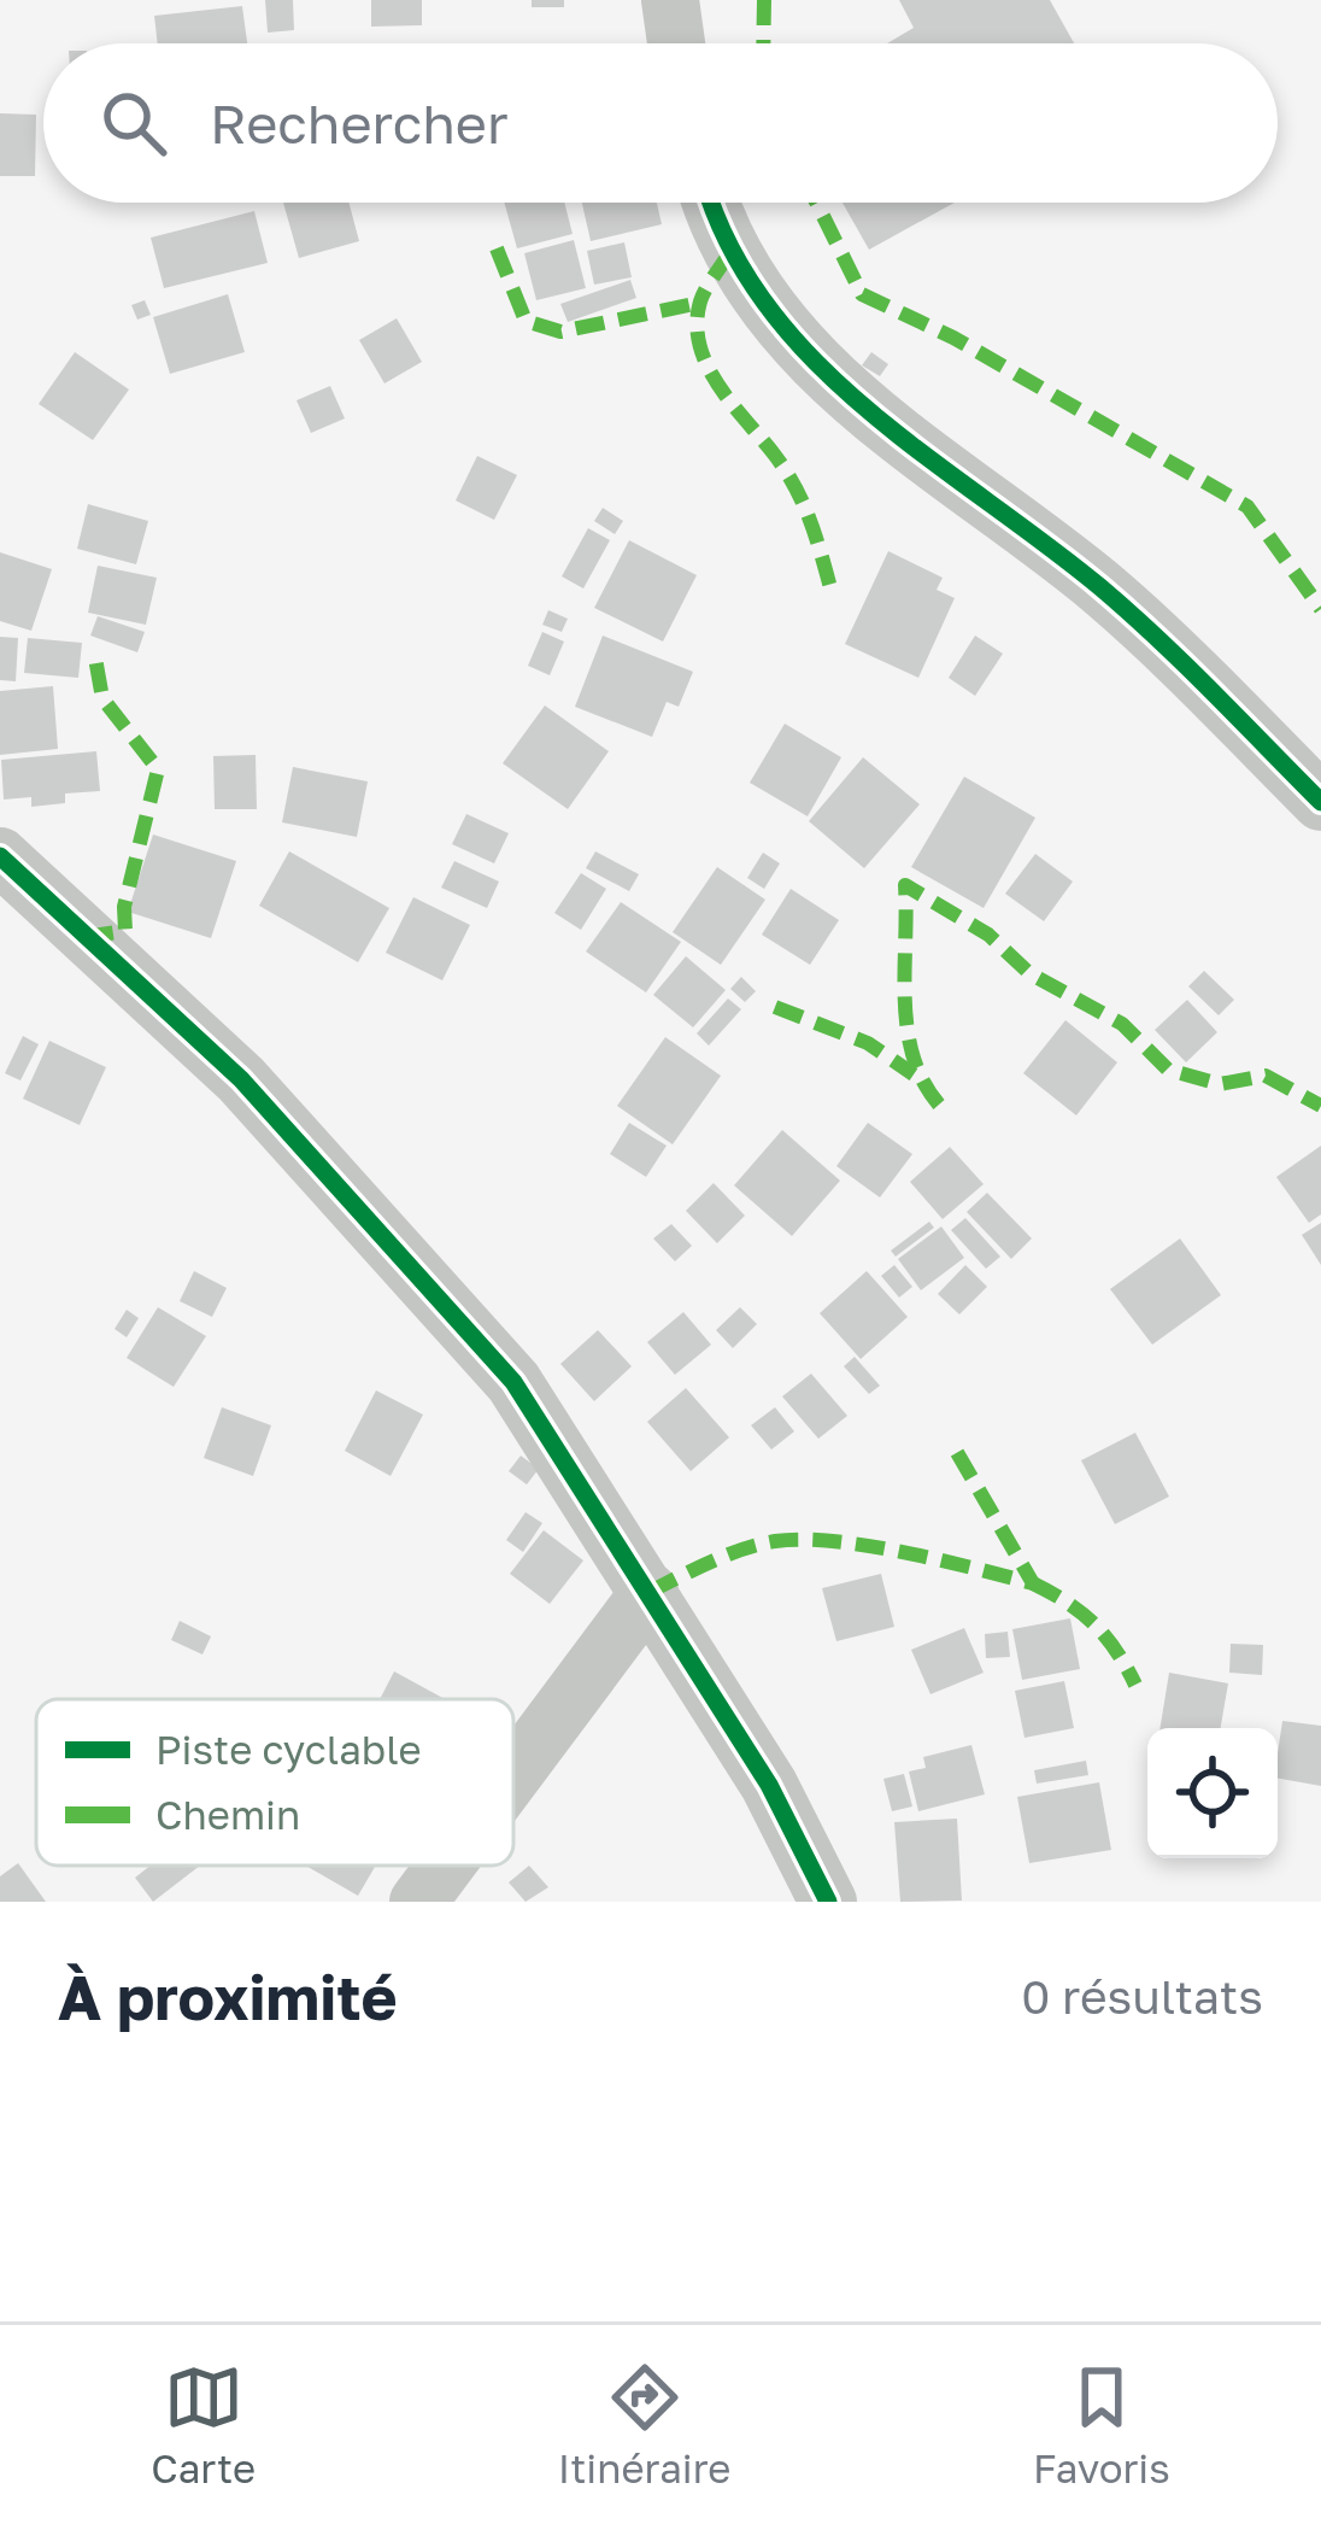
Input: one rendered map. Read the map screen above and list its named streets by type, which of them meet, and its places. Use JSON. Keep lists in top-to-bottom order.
{
  "legend": ["Piste cyclable", "Chemin"],
  "page": {
    "search": "Rechercher",
    "heading": ["À proximité", "0 résultats"],
    "nav": ["Carte", "Itinéraire", "Favoris"]
  }
}
